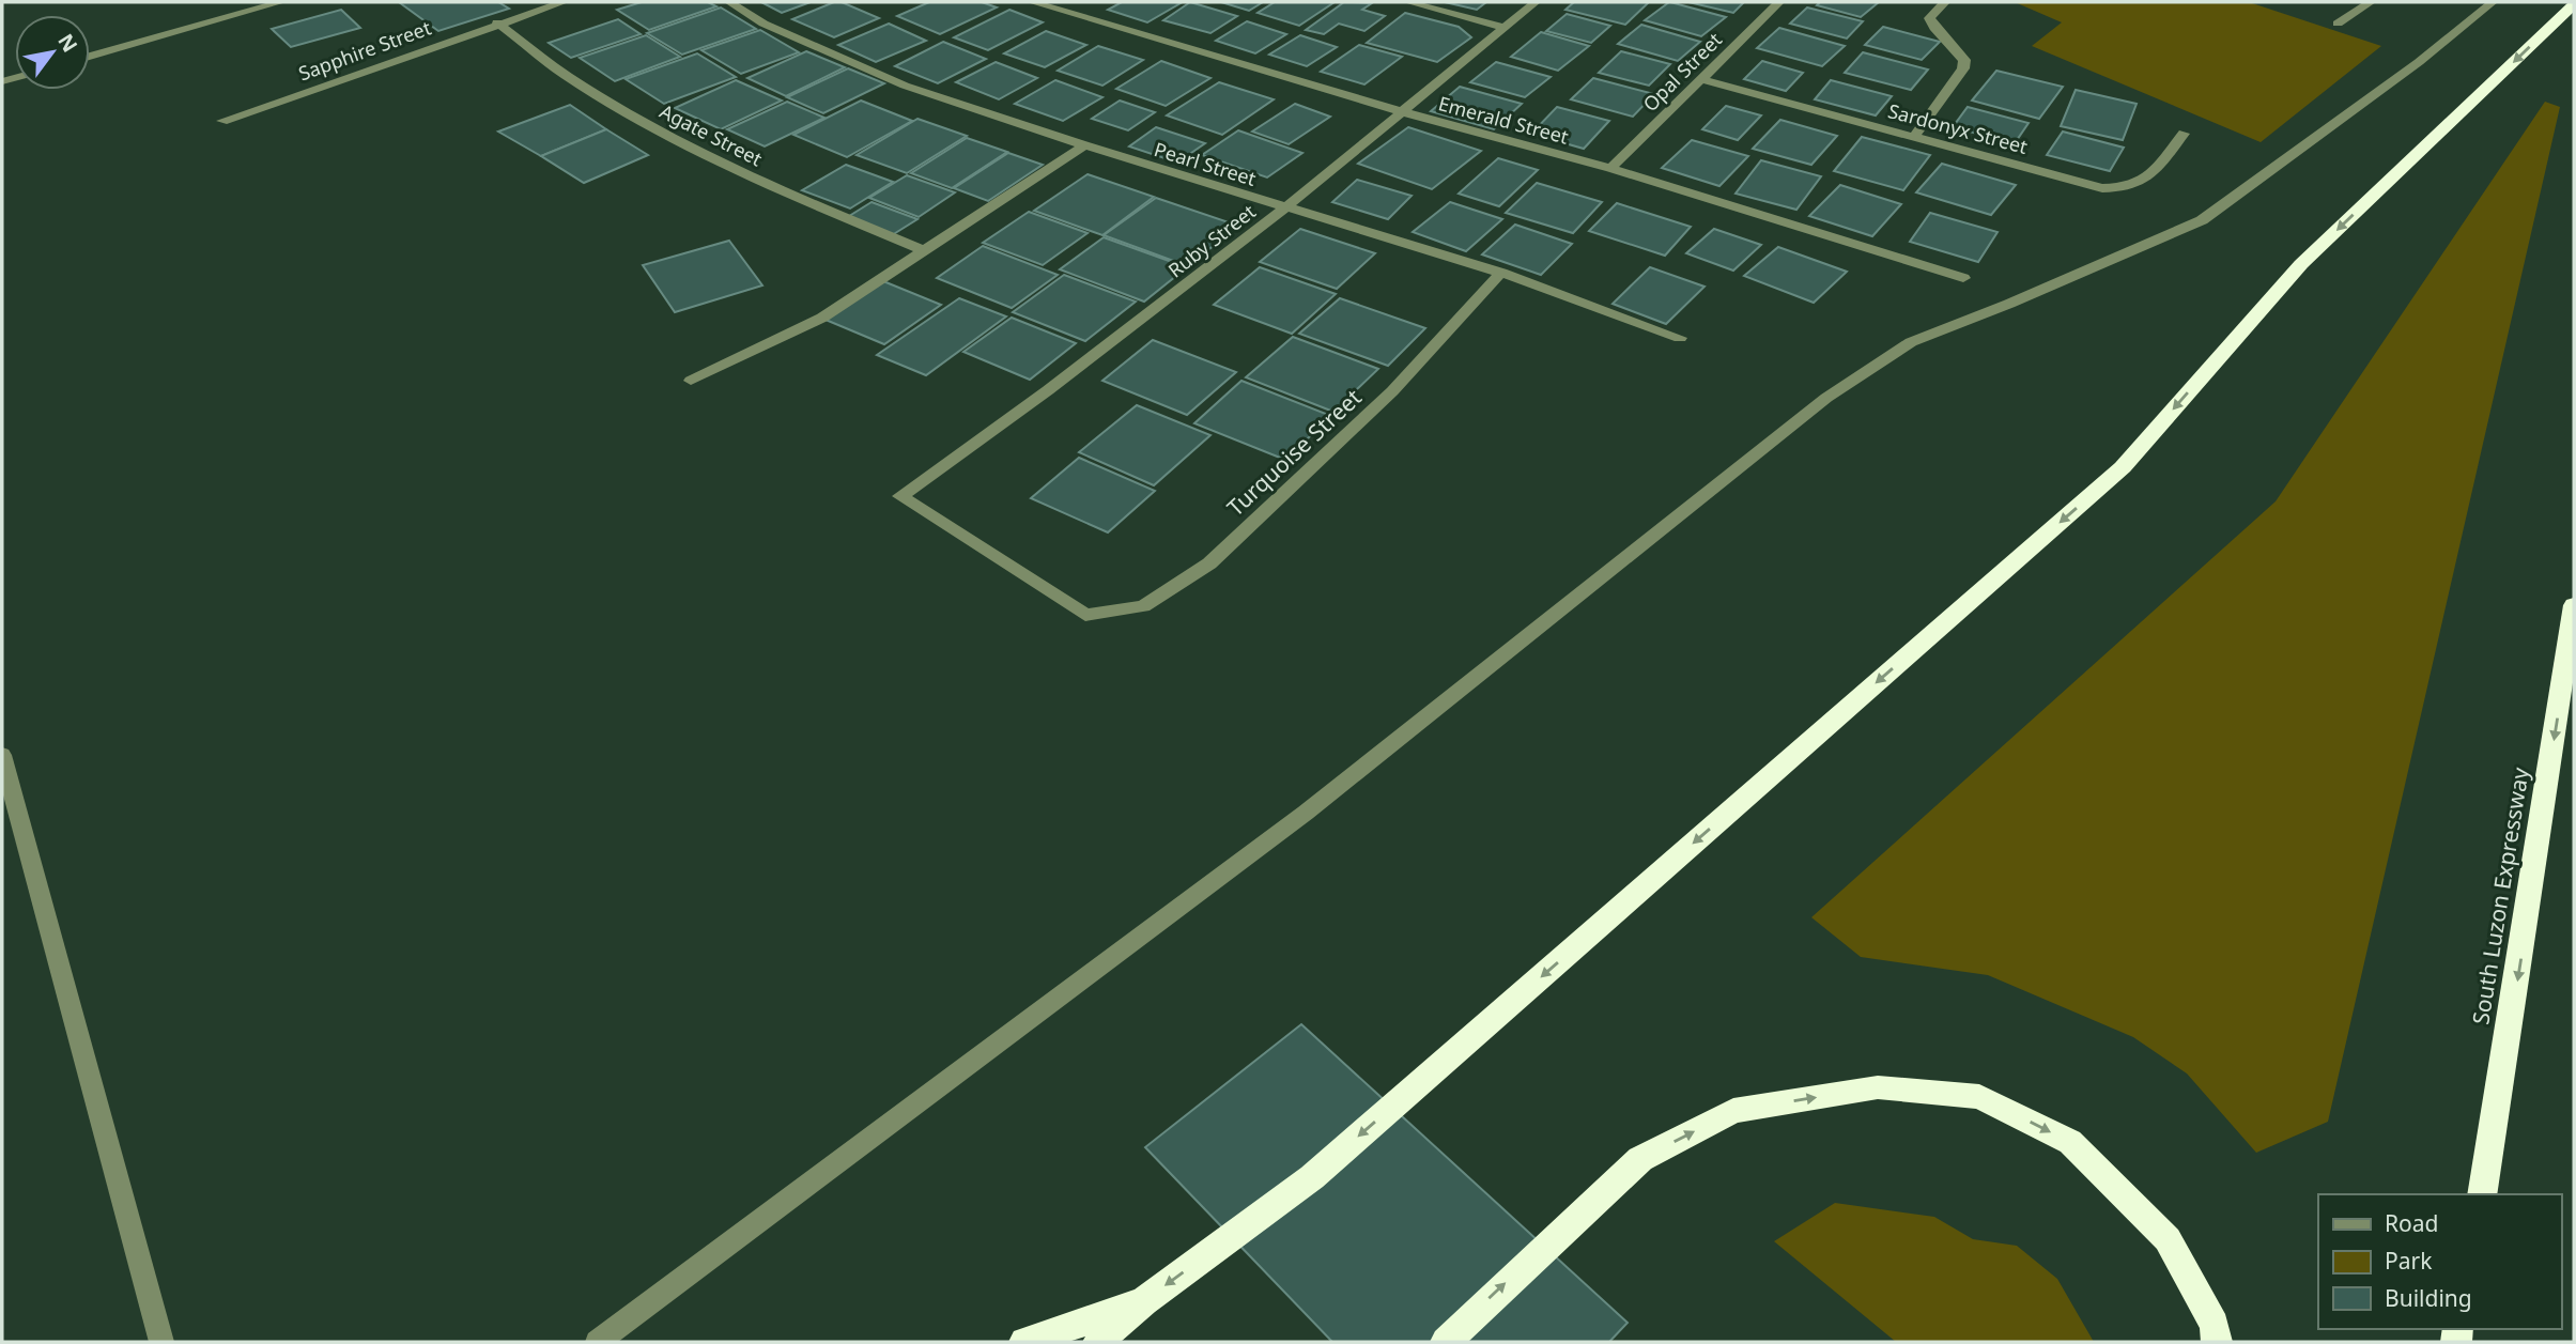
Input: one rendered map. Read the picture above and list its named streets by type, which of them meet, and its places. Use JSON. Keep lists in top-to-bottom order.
{
  "streets": {
    "highway": ["South Luzon Expressway"],
    "street": [
      "Sapphire Street",
      "Opal Street",
      "Emerald Street",
      "Sardonyx Street",
      "Agate Street",
      "Pearl Street",
      "Ruby Street",
      "Turquoise Street"
    ]
  },
  "crossings": [
    ["Sapphire Street", "Agate Street"],
    ["Opal Street", "Emerald Street"],
    ["Opal Street", "Sardonyx Street"],
    ["Emerald Street", "Ruby Street"],
    ["Pearl Street", "Ruby Street"],
    ["Pearl Street", "Turquoise Street"],
    ["Ruby Street", "Turquoise Street"]
  ],
  "one_way": ["South Luzon Expressway"],
  "legend": ["Road", "Park", "Building"],
  "north": "top right"
}
